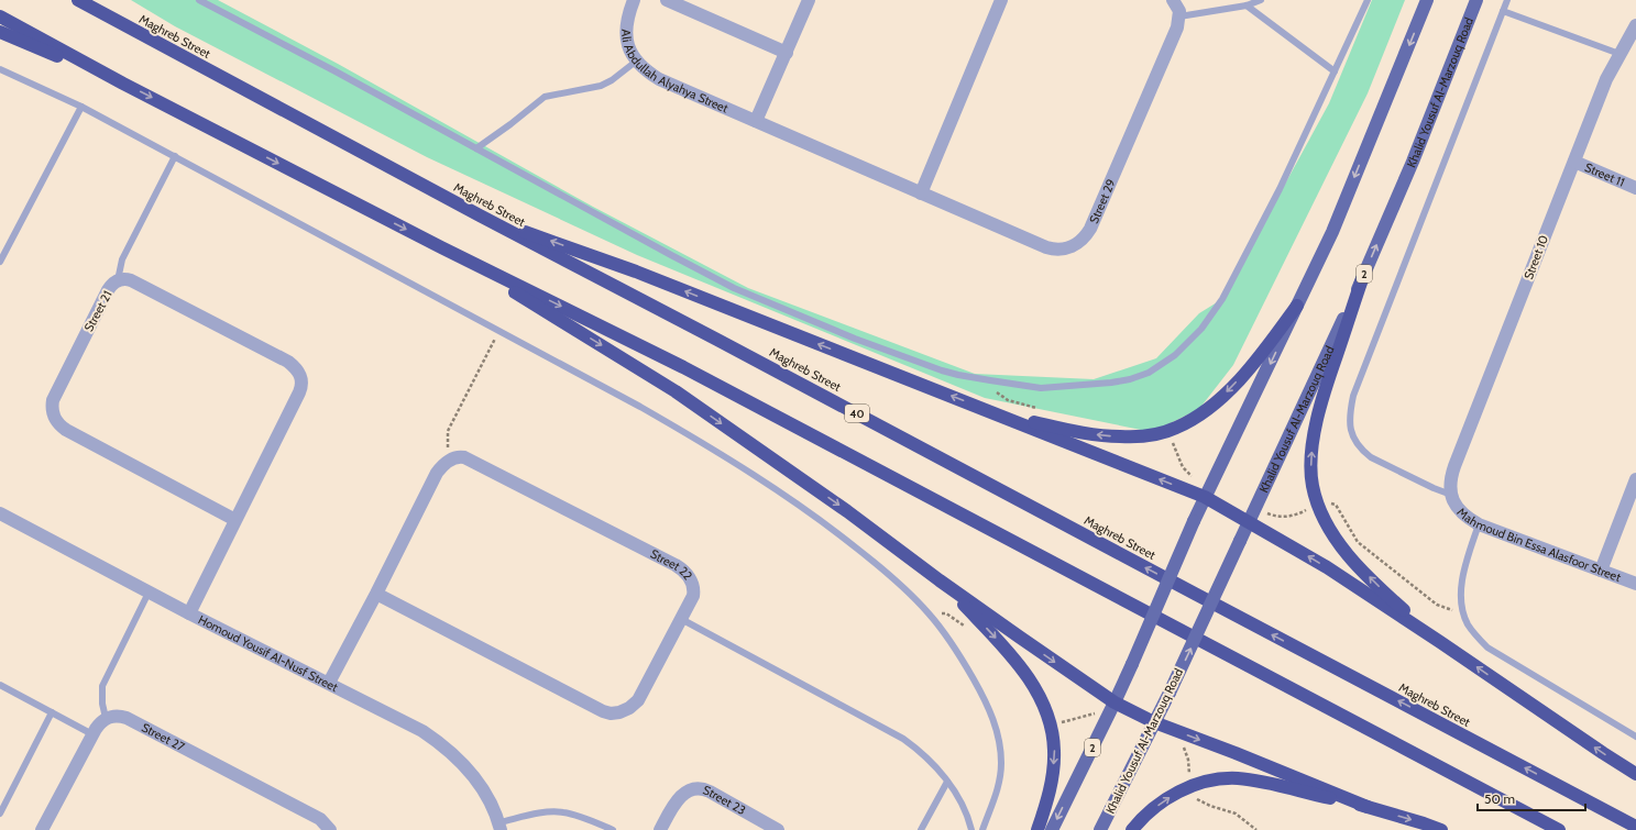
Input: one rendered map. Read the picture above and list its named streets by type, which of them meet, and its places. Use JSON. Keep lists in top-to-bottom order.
{
  "streets": {
    "highway": ["Maghreb Street", "40"],
    "main road": ["Khalid Yousuf Al-Marzouq Road", "2"],
    "street": [
      "Ali Abdullah Alyahya Street",
      "Street 11",
      "Street 29",
      "Street 10",
      "Street 21",
      "Mahmoud Bin Essa Alasfoor Street",
      "Street 22",
      "Homoud Yousif Al-Nusf Street",
      "Street 27",
      "Street 23"
    ]
  },
  "crossings": [
    ["Ali Abdullah Alyahya Street", "Street 29"],
    ["Street 11", "Street 10"],
    ["Street 10", "Mahmoud Bin Essa Alasfoor Street"],
    ["Street 21", "Homoud Yousif Al-Nusf Street"]
  ],
  "scale_bar": "50 m"
}
